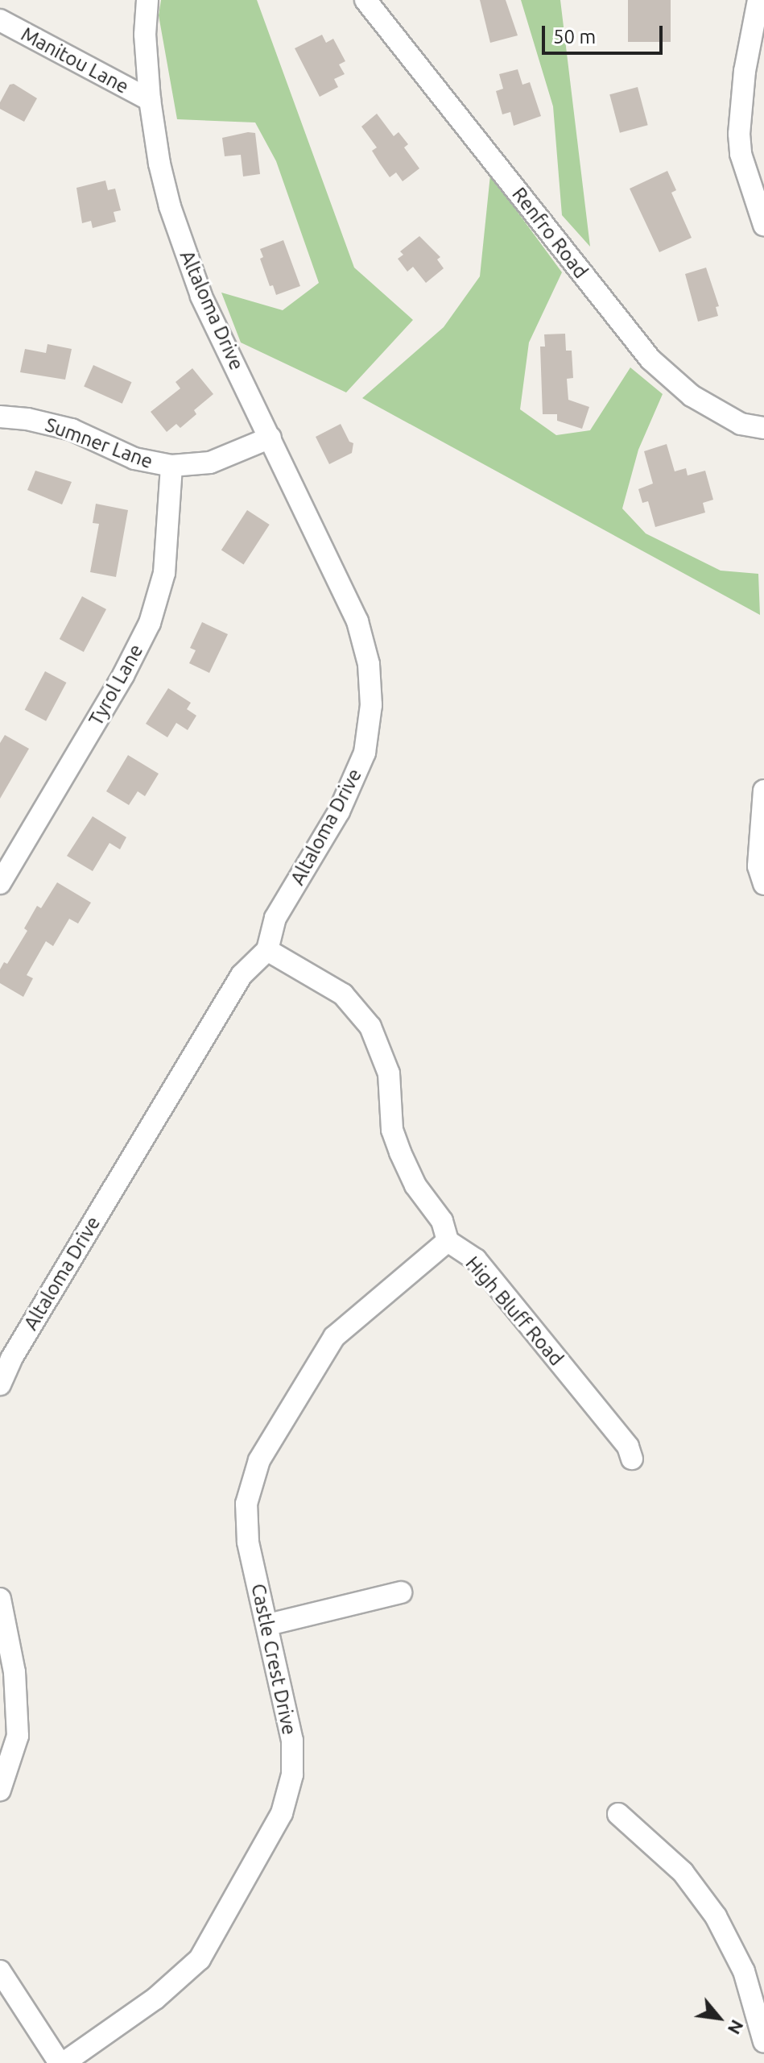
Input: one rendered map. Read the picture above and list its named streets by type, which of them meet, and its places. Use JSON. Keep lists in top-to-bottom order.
{
  "streets": {
    "street": [
      "Manitou Lane",
      "Renfro Road",
      "Altaloma Drive",
      "Sumner Lane",
      "Tyrol Lane",
      "High Bluff Road",
      "Castle Crest Drive"
    ]
  },
  "crossings": [
    ["Manitou Lane", "Altaloma Drive"],
    ["Altaloma Drive", "Sumner Lane"],
    ["Altaloma Drive", "High Bluff Road"],
    ["Sumner Lane", "Tyrol Lane"],
    ["High Bluff Road", "Castle Crest Drive"]
  ],
  "scale_bar": "50 m",
  "north": "bottom right"
}
